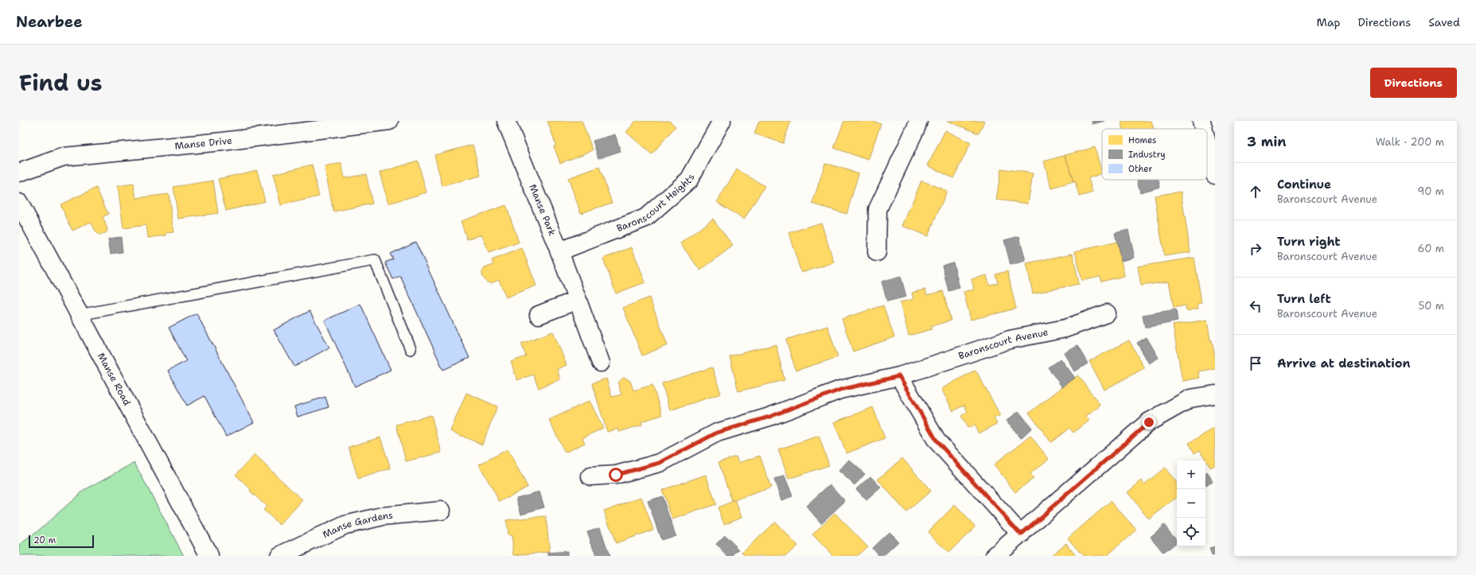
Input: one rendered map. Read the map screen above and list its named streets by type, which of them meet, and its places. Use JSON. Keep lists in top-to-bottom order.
{
  "streets": {
    "street": [
      "Manse Drive",
      "Baronscourt Heights",
      "Manse Park",
      "Baronscourt Avenue",
      "Manse Road",
      "Manse Gardens"
    ]
  },
  "crossings": [
    ["Baronscourt Heights", "Manse Park"]
  ],
  "legend": ["Homes", "Industry", "Other"],
  "scale_bar": "20 m",
  "page": {
    "header": "Nearbee",
    "nav": ["Map", "Directions", "Saved"],
    "title": "Find us",
    "buttons": "Directions",
    "heading": ["3 min", "Walk · 200 m"],
    "list": [
      ["Continue", "Baronscourt Avenue", "90 m"],
      ["Turn right", "Baronscourt Avenue", "60 m"],
      ["Turn left", "Baronscourt Avenue", "50 m"],
      "Arrive at destination"
    ],
    "map_buttons": ["+", "−"],
    "scale": "20 m"
  }
}
